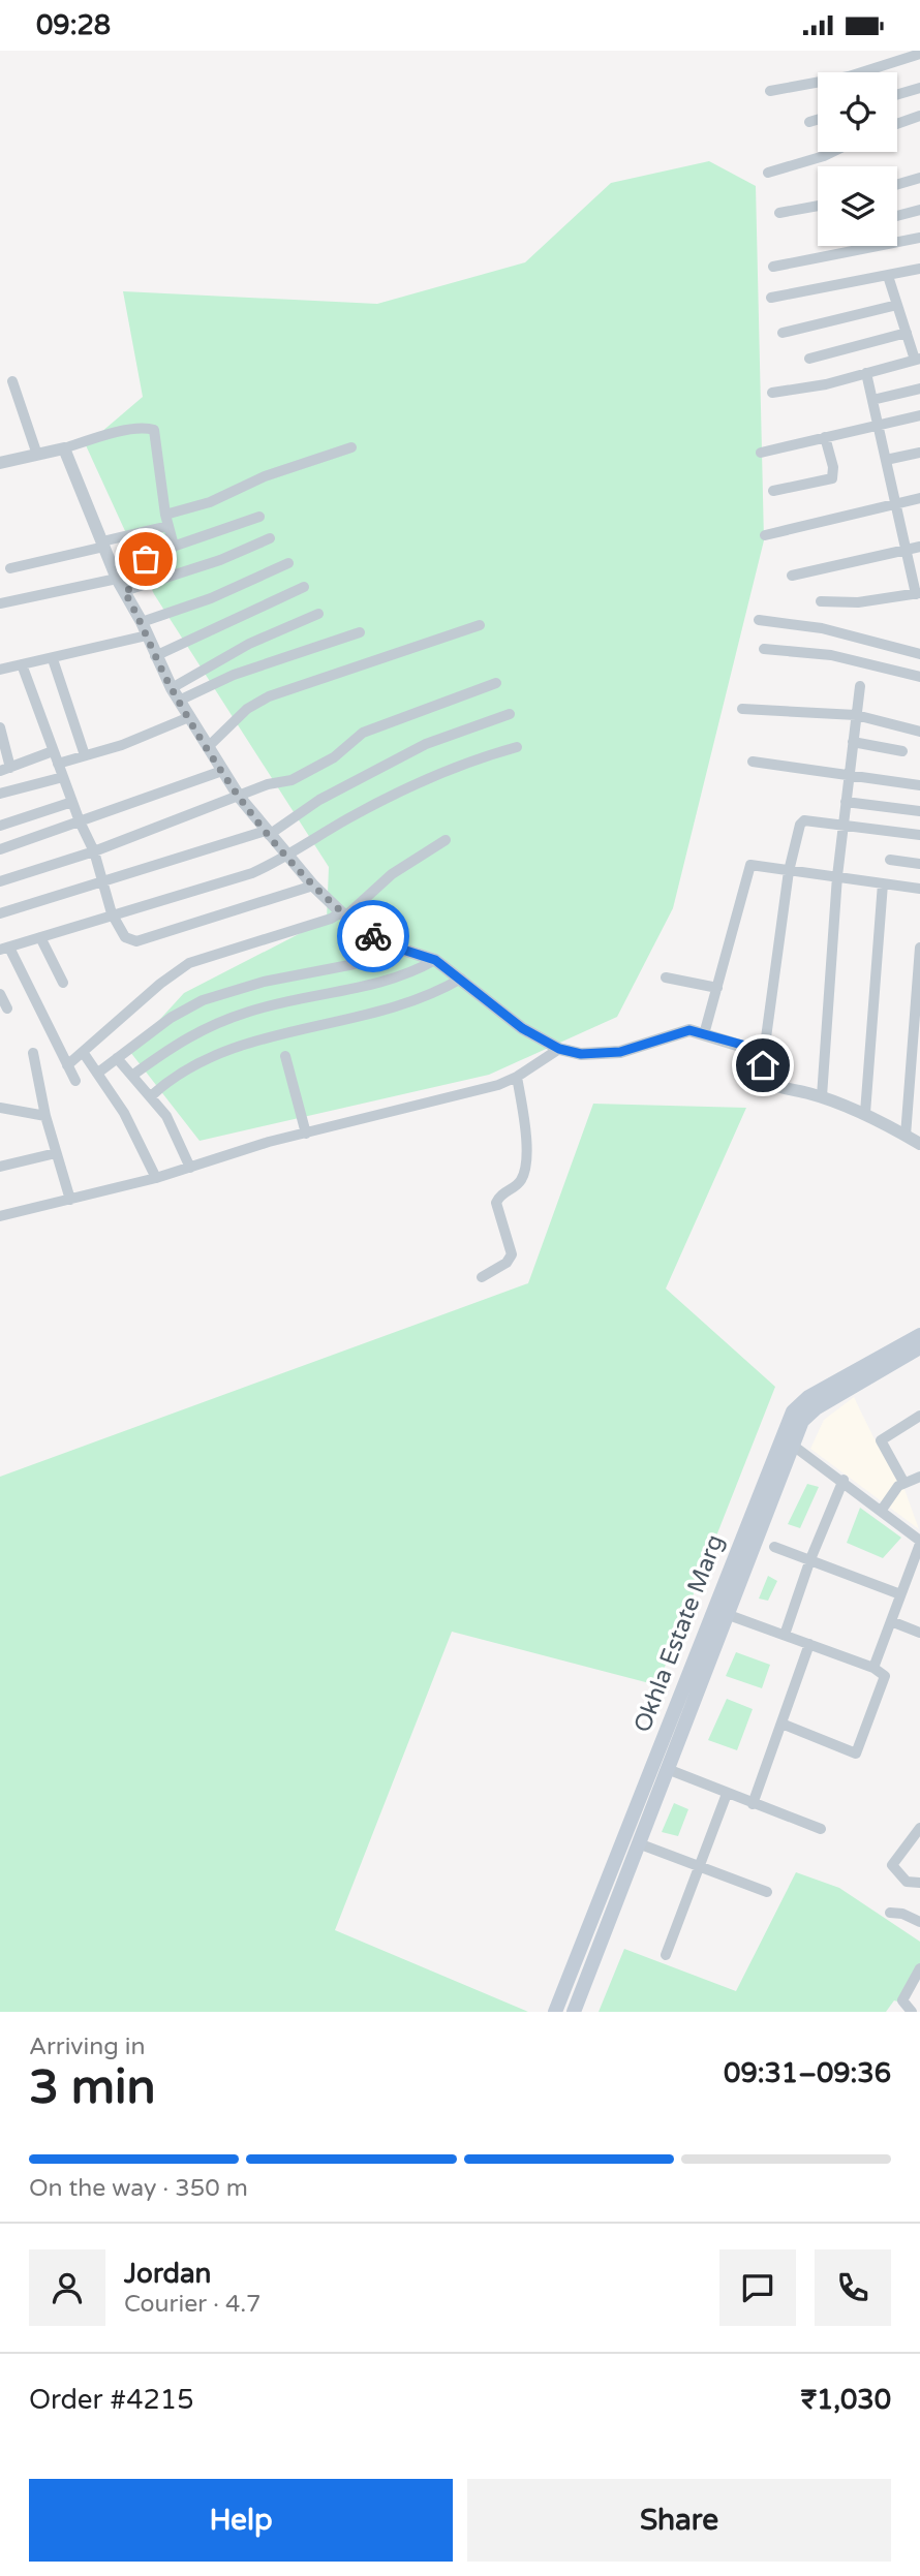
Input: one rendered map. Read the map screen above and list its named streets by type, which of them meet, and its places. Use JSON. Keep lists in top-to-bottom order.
{
  "streets": {
    "main road": ["Okhla Estate Marg"]
  },
  "page": {
    "status": "09:28",
    "heading": ["3 min", "Arriving in", "09:31–09:36"],
    "panel": [
      "Jordan",
      "Courier · 4.7",
      "Order #4215",
      "₹1,030"
    ],
    "bar": "On the way · 350 m",
    "buttons": ["Help", "Share"]
  }
}
